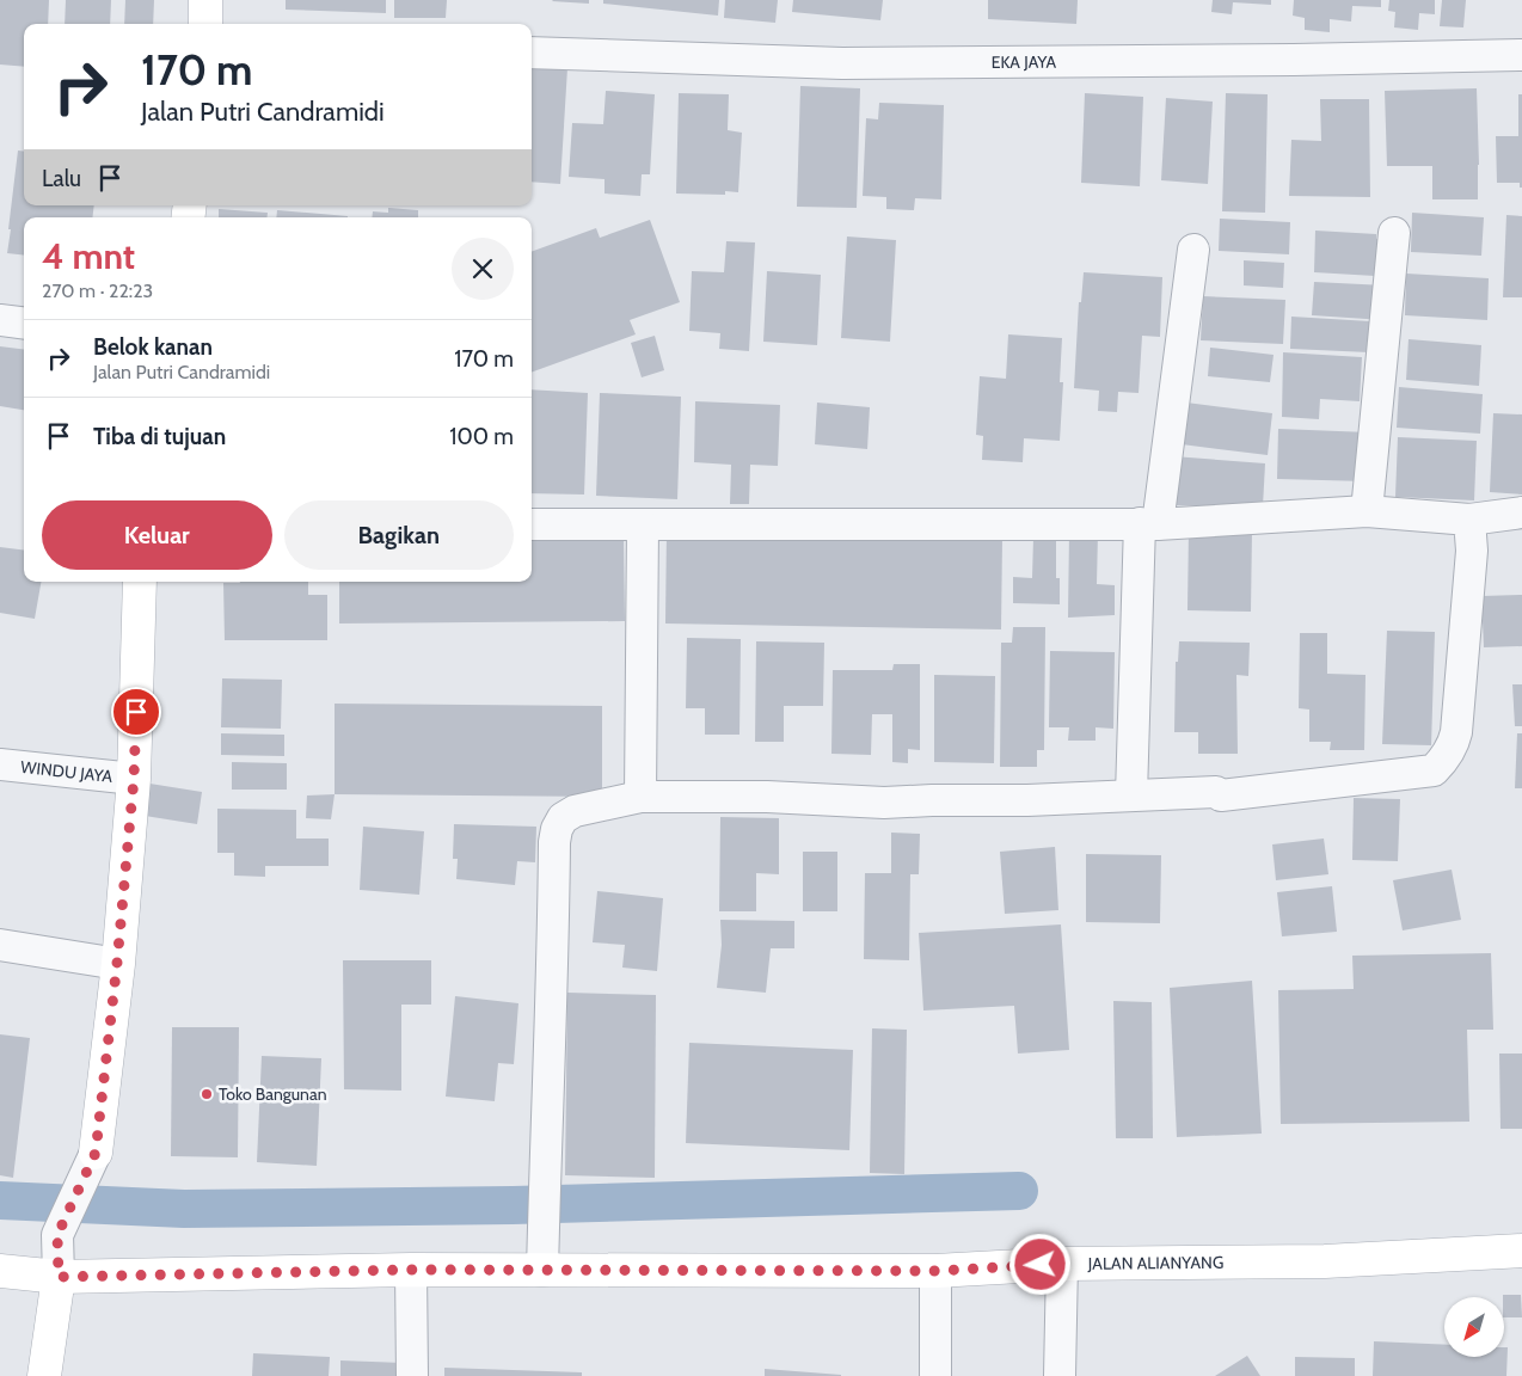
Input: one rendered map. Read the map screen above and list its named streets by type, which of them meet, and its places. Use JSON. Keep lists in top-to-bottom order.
{
  "streets": {
    "street": ["EKA JAYA", "WINDU JAYA", "JALAN ALIANYANG"]
  },
  "places": ["Toko Bangunan"],
  "north": "bottom left",
  "page": {
    "turn": ["170 m", "Jalan Putri Candramidi"],
    "then": "Lalu",
    "heading": ["4 mnt", "270 m · 22:23"],
    "list": [
      {
        "name": "Belok kanan",
        "note": "Jalan Putri Candramidi",
        "value": "170 m"
      },
      {
        "name": "Tiba di tujuan",
        "value": "100 m"
      }
    ],
    "buttons": ["Keluar", "Bagikan"]
  }
}
